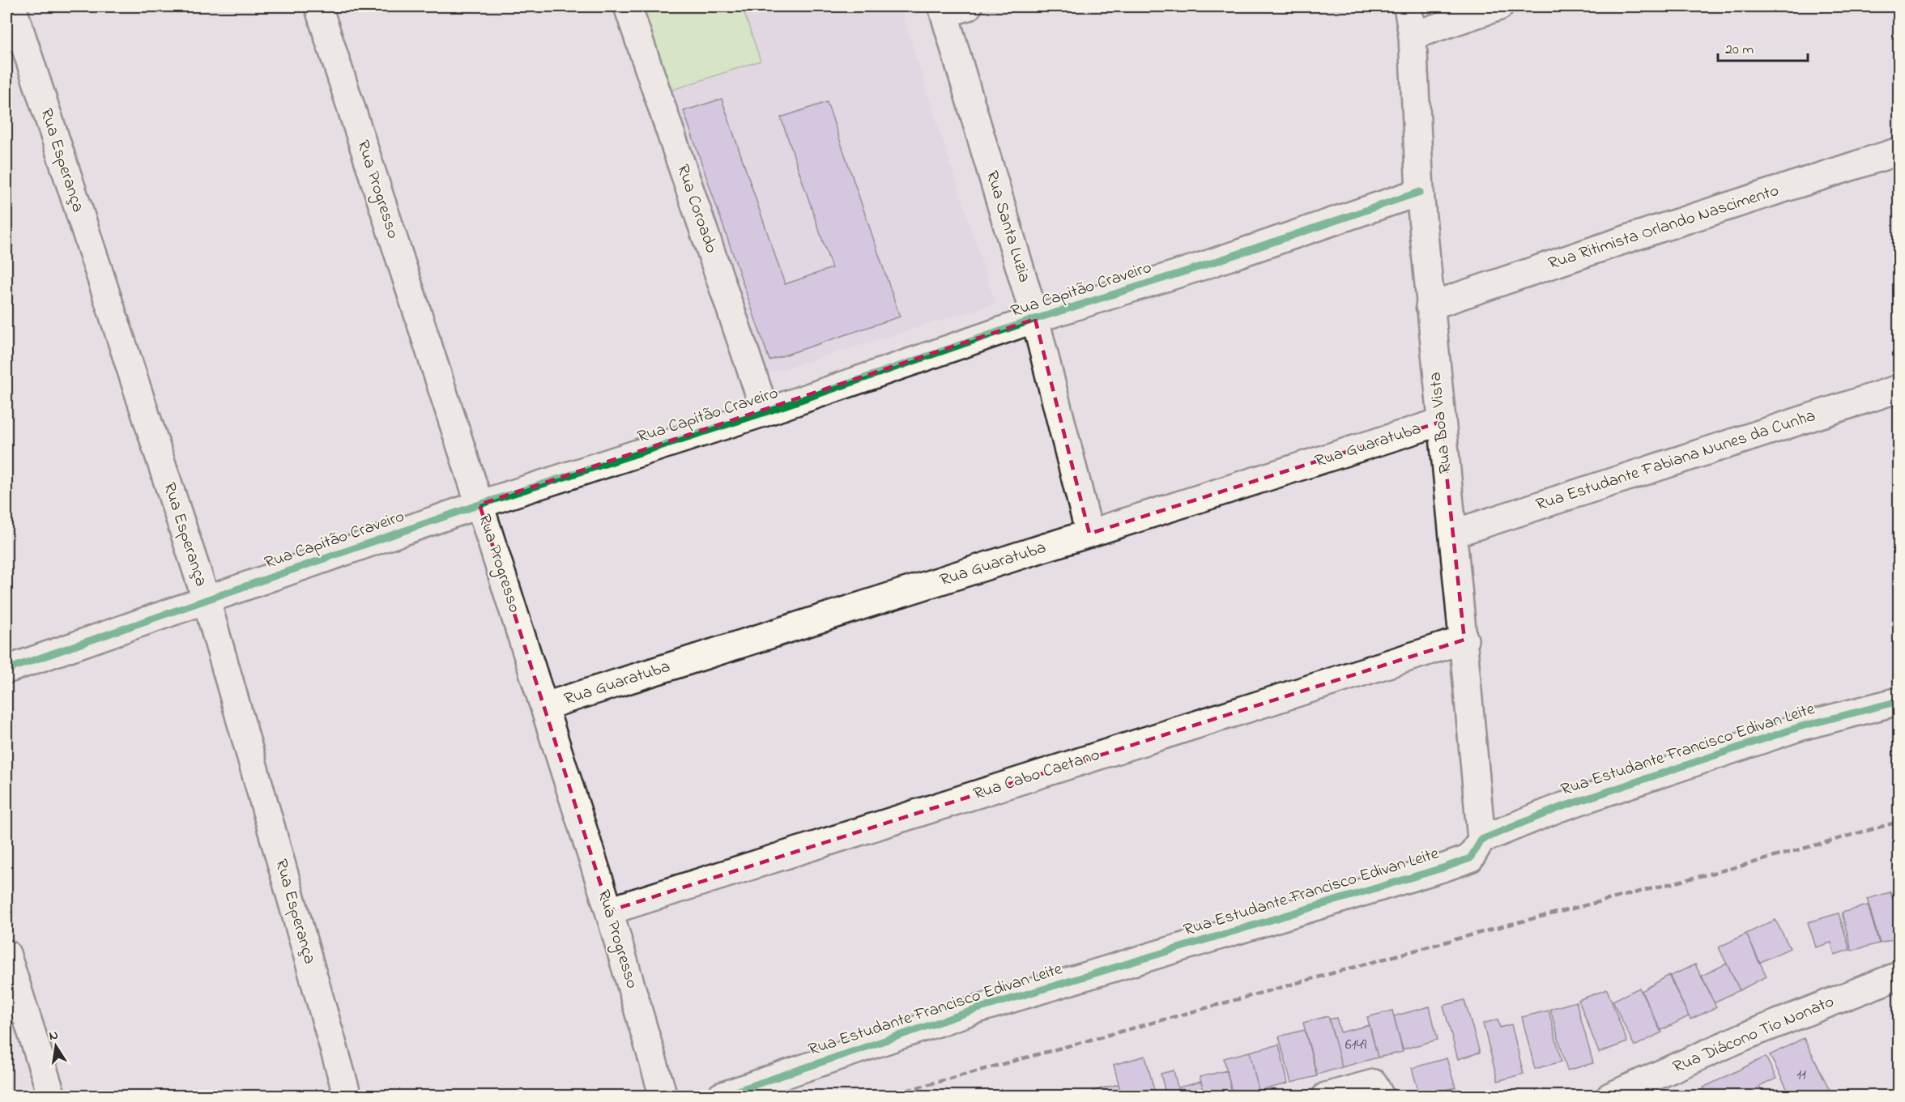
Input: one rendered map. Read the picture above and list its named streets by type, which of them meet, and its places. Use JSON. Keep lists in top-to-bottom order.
{
  "streets": {
    "street": [
      "Rua Esperança",
      "Rua Progresso",
      "Rua Coroado",
      "Rua Santa Luzia",
      "Rua Ritimista Orlando Nascimento",
      "Rua Capitão Craveiro",
      "Rua Boa Vista",
      "Rua Guaratuba",
      "Rua Estudante Fabiana Nunes da Cunha",
      "Rua Estudante Francisco Edivan Leite",
      "Rua Cabo Caetano",
      "Rua Diácono Tio Nonato"
    ]
  },
  "crossings": [
    ["Rua Esperança", "Rua Capitão Craveiro"],
    ["Rua Progresso", "Rua Capitão Craveiro"],
    ["Rua Progresso", "Rua Guaratuba"],
    ["Rua Progresso", "Rua Cabo Caetano"],
    ["Rua Coroado", "Rua Capitão Craveiro"],
    ["Rua Santa Luzia", "Rua Capitão Craveiro"],
    ["Rua Santa Luzia", "Rua Guaratuba"],
    ["Rua Ritimista Orlando Nascimento", "Rua Boa Vista"],
    ["Rua Capitão Craveiro", "Rua Boa Vista"],
    ["Rua Boa Vista", "Rua Guaratuba"],
    ["Rua Boa Vista", "Rua Estudante Fabiana Nunes da Cunha"],
    ["Rua Boa Vista", "Rua Estudante Francisco Edivan Leite"],
    ["Rua Boa Vista", "Rua Cabo Caetano"]
  ],
  "house_numbers": ["6149", "11"],
  "scale_bar": "20 m",
  "north": "top"
}
